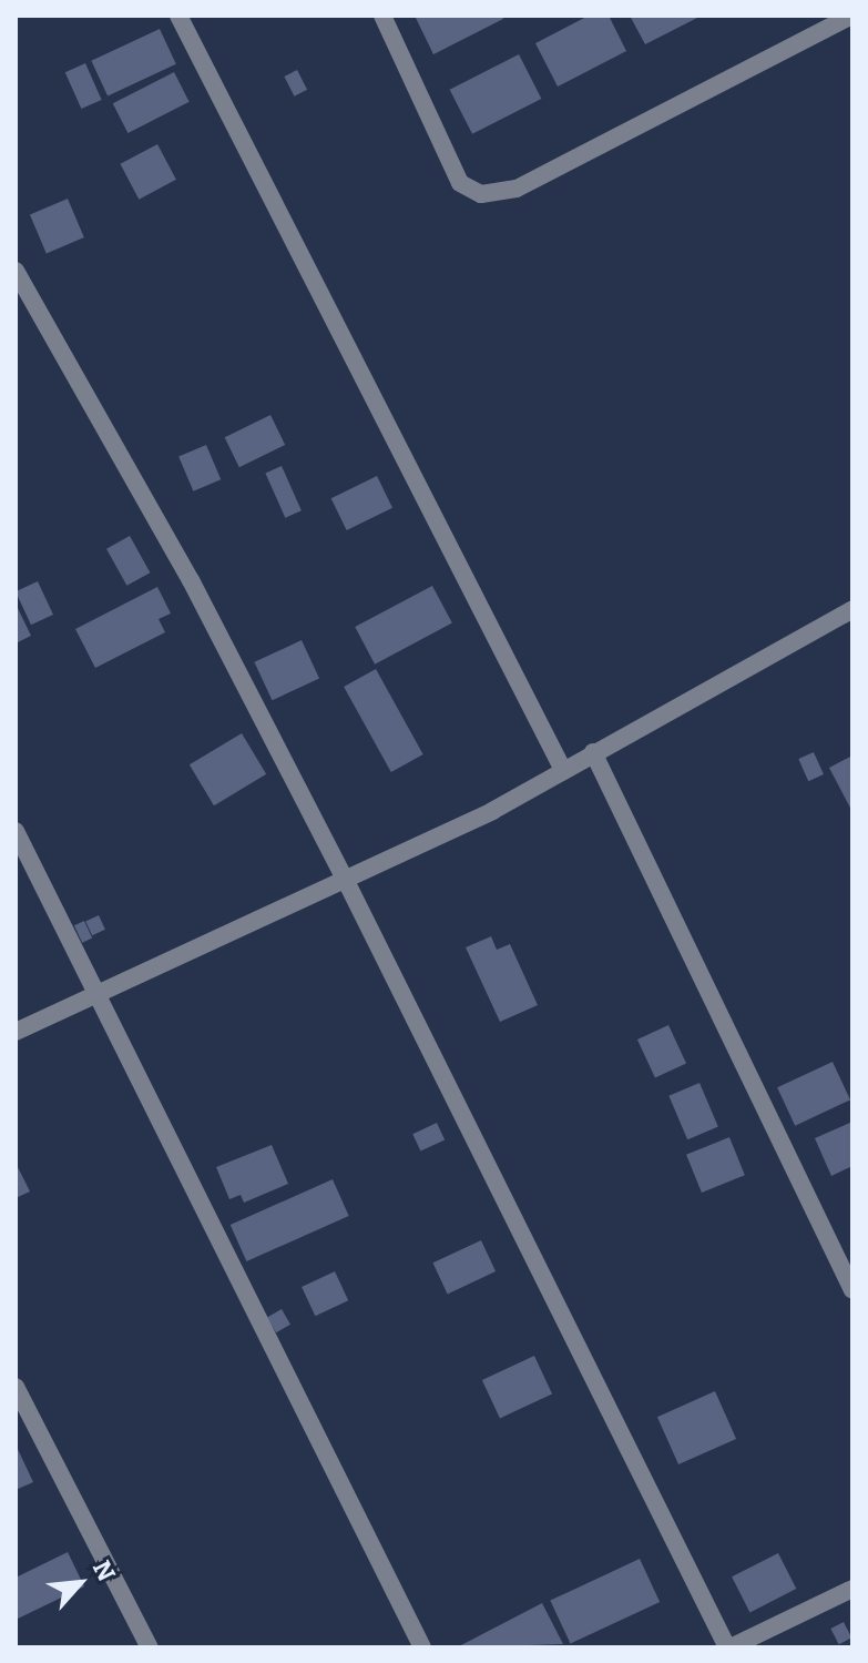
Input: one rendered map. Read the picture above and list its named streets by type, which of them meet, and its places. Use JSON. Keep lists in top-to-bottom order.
{
  "north": "top right"
}
